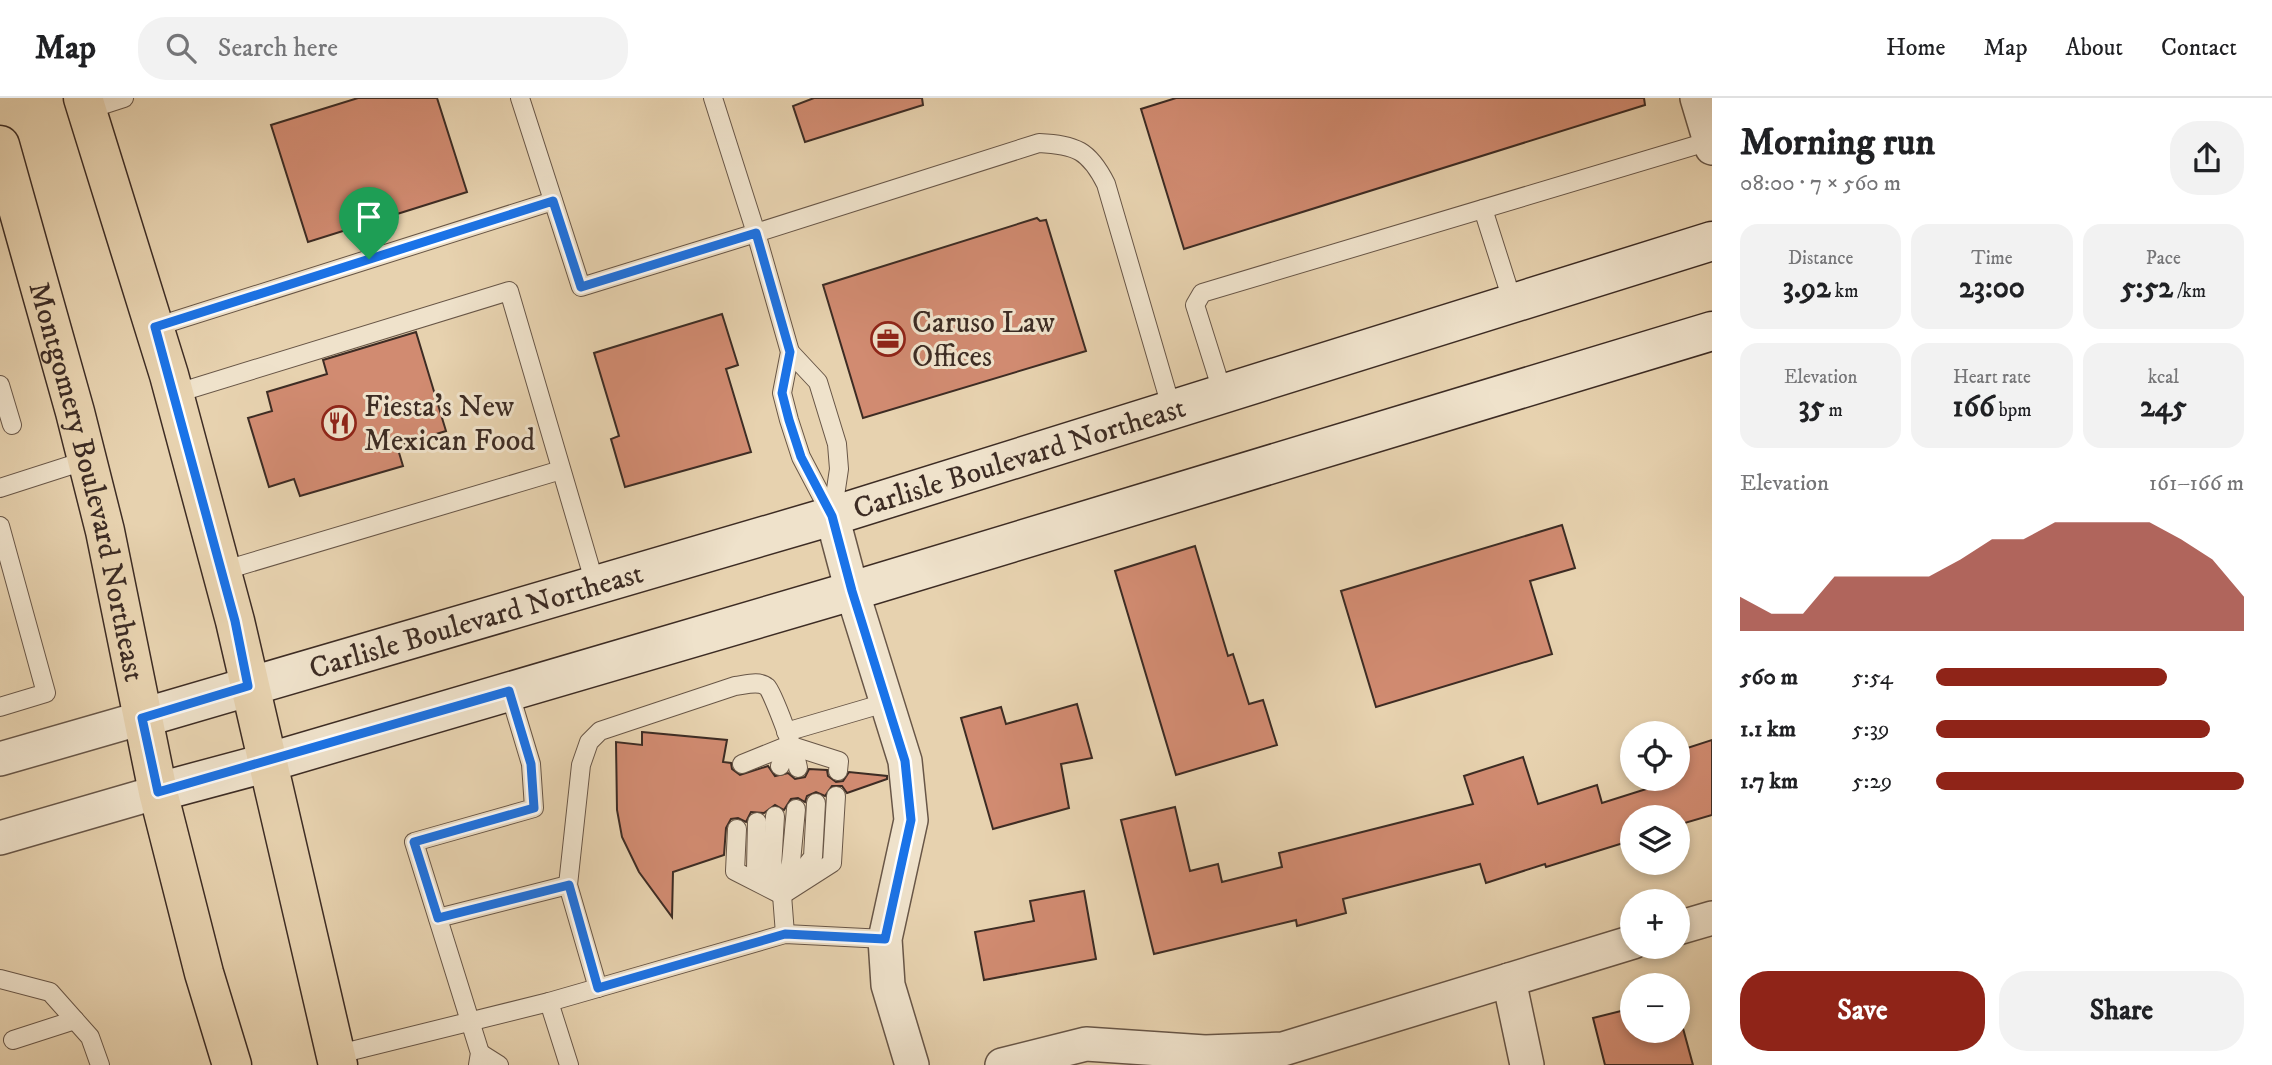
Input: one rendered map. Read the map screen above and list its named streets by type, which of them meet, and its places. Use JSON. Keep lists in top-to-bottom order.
{
  "streets": {
    "main road": ["Carlisle Boulevard Northeast", "Montgomery Boulevard Northeast"]
  },
  "crossings": [
    ["Carlisle Boulevard Northeast", "Montgomery Boulevard Northeast"]
  ],
  "places": {
    "office": ["Caruso Law Offices"],
    "restaurant": ["Fiesta’s New Mexican Food"]
  },
  "page": {
    "header": "Map",
    "search": "Search here",
    "nav": [
      "Home",
      "Map",
      "About",
      "Contact"
    ],
    "heading": ["Morning run", "08:00 · 7 × 560 m"],
    "stats": [
      ["Distance", "3.92 km"],
      ["Time", "23:00"],
      ["Pace", "5:52 /km"],
      ["Elevation", "35 m"],
      ["Heart rate", "166 bpm"],
      ["kcal", "245"]
    ],
    "chart": ["Elevation", "161–166 m"],
    "list": [
      {
        "name": "560 m",
        "note": "5:54"
      },
      {
        "name": "1.1 km",
        "note": "5:39"
      },
      {
        "name": "1.7 km",
        "note": "5:29"
      }
    ],
    "map_buttons": ["+", "−"],
    "buttons": ["Save", "Share"]
  }
}
